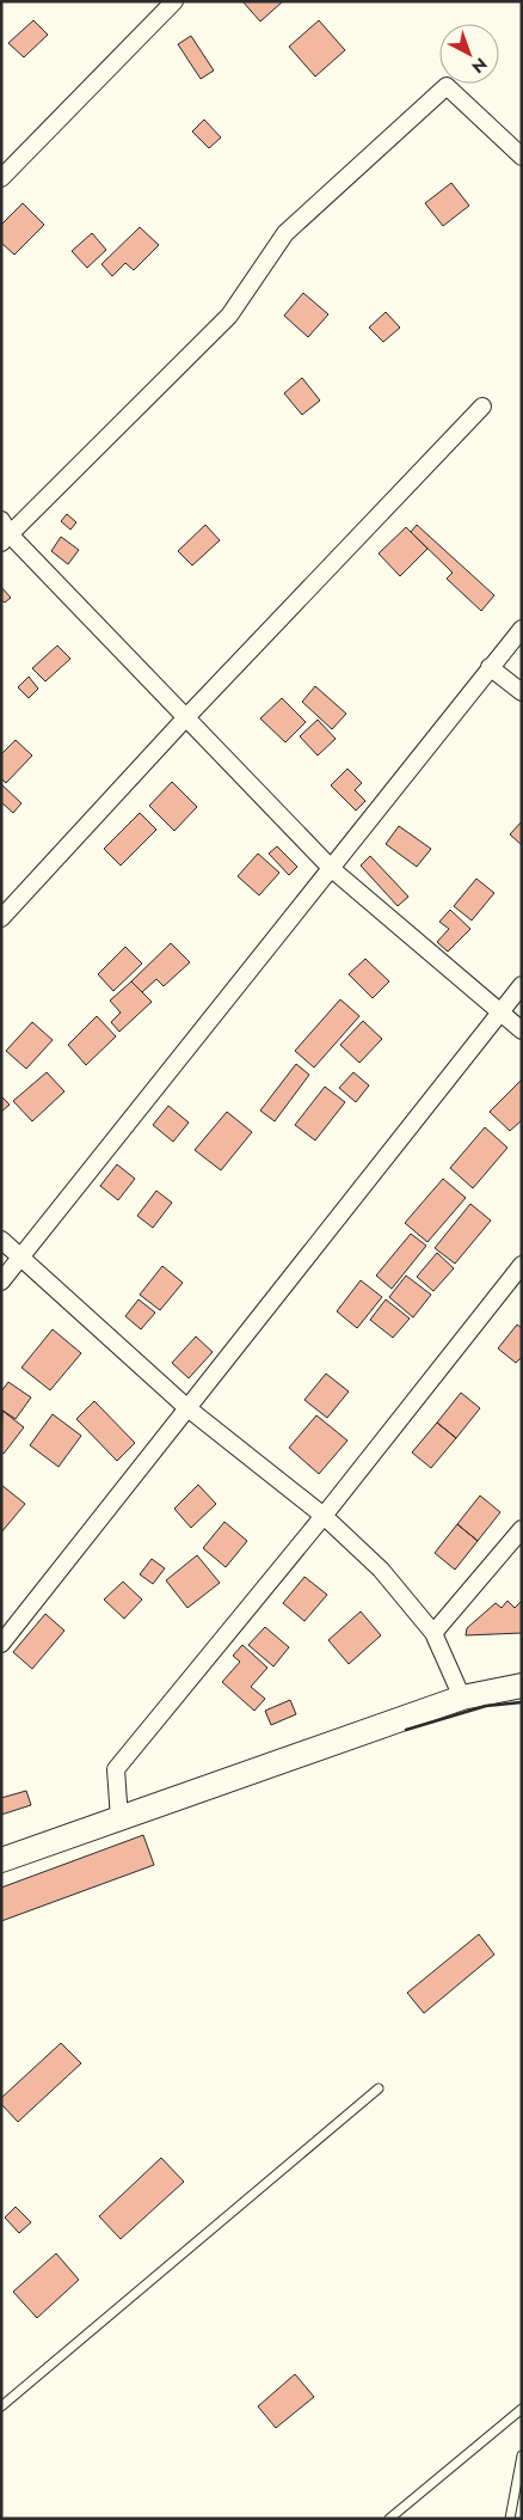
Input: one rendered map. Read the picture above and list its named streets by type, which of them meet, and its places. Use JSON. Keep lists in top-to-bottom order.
{
  "north": "bottom right"
}
